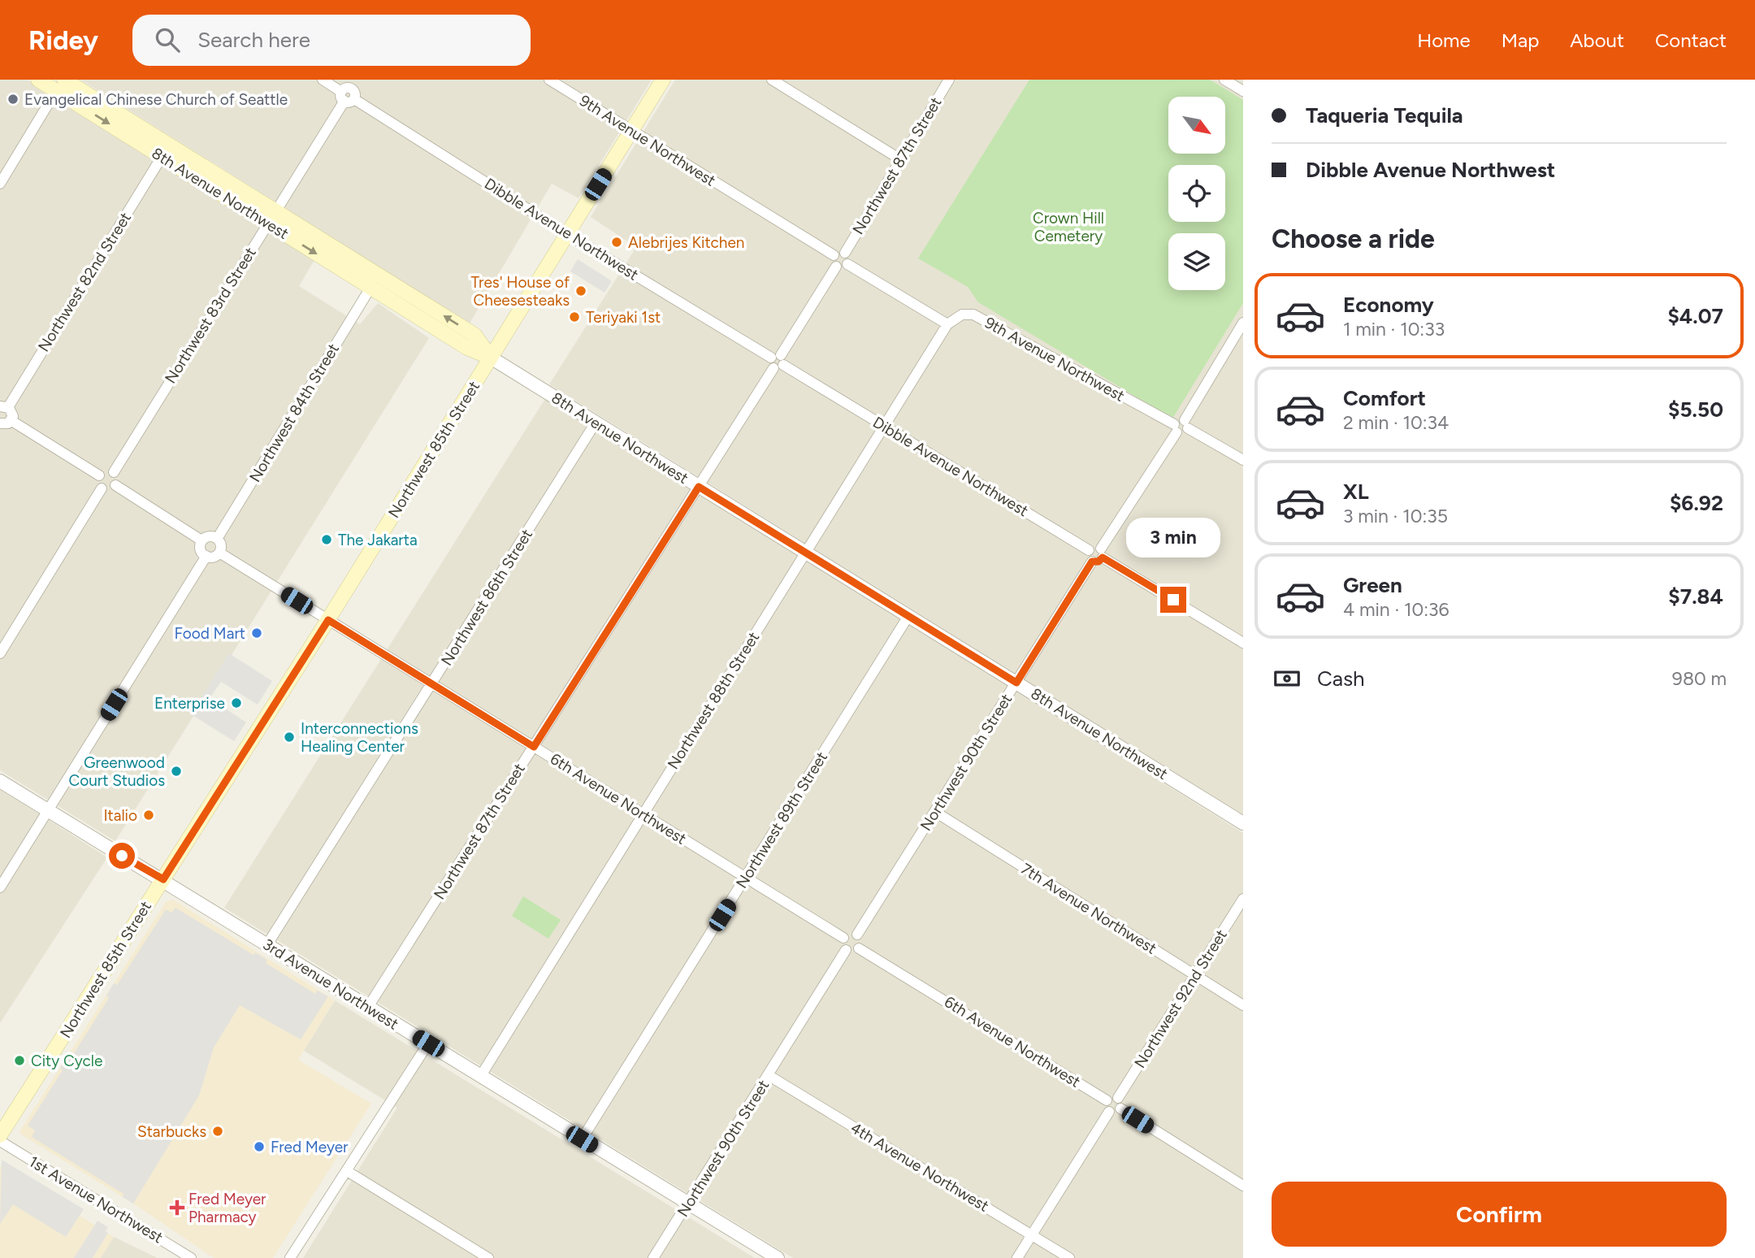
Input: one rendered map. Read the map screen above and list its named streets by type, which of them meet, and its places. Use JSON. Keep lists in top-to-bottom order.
{
  "streets": {
    "main road": ["8th Avenue Northwest", "Northwest 85th Street"],
    "street": [
      "9th Avenue Northwest",
      "Northwest 87th Street",
      "Dibble Avenue Northwest",
      "Northwest 82nd Street",
      "Northwest 83rd Street",
      "Northwest 84th Street",
      "Northwest 86th Street",
      "Northwest 88th Street",
      "Northwest 90th Street",
      "6th Avenue Northwest",
      "Northwest 89th Street",
      "7th Avenue Northwest",
      "3rd Avenue Northwest",
      "Northwest 92nd Street",
      "4th Avenue Northwest",
      "1st Avenue Northwest"
    ]
  },
  "crossings": [
    ["9th Avenue Northwest", "Northwest 87th Street"],
    ["9th Avenue Northwest", "Northwest 85th Street"],
    ["9th Avenue Northwest", "Northwest 88th Street"],
    ["9th Avenue Northwest", "Northwest 90th Street"],
    ["Northwest 87th Street", "8th Avenue Northwest"],
    ["Northwest 87th Street", "Dibble Avenue Northwest"],
    ["Northwest 87th Street", "6th Avenue Northwest"],
    ["Northwest 87th Street", "3rd Avenue Northwest"],
    ["8th Avenue Northwest", "Northwest 82nd Street"],
    ["8th Avenue Northwest", "Northwest 83rd Street"],
    ["8th Avenue Northwest", "Northwest 84th Street"],
    ["8th Avenue Northwest", "Northwest 85th Street"],
    ["8th Avenue Northwest", "Northwest 86th Street"],
    ["8th Avenue Northwest", "Northwest 88th Street"],
    ["8th Avenue Northwest", "Northwest 90th Street"],
    ["8th Avenue Northwest", "Northwest 89th Street"],
    ["Dibble Avenue Northwest", "Northwest 83rd Street"],
    ["Dibble Avenue Northwest", "Northwest 85th Street"],
    ["Dibble Avenue Northwest", "Northwest 88th Street"],
    ["Dibble Avenue Northwest", "Northwest 90th Street"],
    ["Northwest 84th Street", "6th Avenue Northwest"],
    ["Northwest 85th Street", "6th Avenue Northwest"],
    ["Northwest 85th Street", "3rd Avenue Northwest"],
    ["Northwest 86th Street", "6th Avenue Northwest"],
    ["Northwest 86th Street", "3rd Avenue Northwest"],
    ["Northwest 88th Street", "6th Avenue Northwest"],
    ["Northwest 88th Street", "3rd Avenue Northwest"],
    ["Northwest 90th Street", "6th Avenue Northwest"],
    ["Northwest 90th Street", "7th Avenue Northwest"],
    ["Northwest 90th Street", "3rd Avenue Northwest"],
    ["Northwest 90th Street", "4th Avenue Northwest"],
    ["6th Avenue Northwest", "Northwest 89th Street"],
    ["6th Avenue Northwest", "Northwest 92nd Street"],
    ["Northwest 89th Street", "3rd Avenue Northwest"],
    ["7th Avenue Northwest", "Northwest 92nd Street"]
  ],
  "parks": ["Crown Hill Cemetery"],
  "places": {
    "other": [
      "Evangelical Chinese Church of Seattle",
      "Alebrijes Kitchen",
      "Tres' House of Cheesesteaks",
      "Teriyaki 1st",
      "The Jakarta",
      "Food Mart",
      "Enterprise",
      "Interconnections Healing Center",
      "Greenwood Court Studios",
      "Italio",
      "City Cycle",
      "Starbucks",
      "Fred Meyer"
    ],
    "health": ["Fred Meyer Pharmacy"]
  },
  "north": "bottom right",
  "page": {
    "header": "Ridey",
    "search": "Search here",
    "nav": [
      "Home",
      "Map",
      "About",
      "Contact"
    ],
    "banner": ["Taqueria Tequila", "Dibble Avenue Northwest"],
    "heading": "Choose a ride",
    "list": [
      {
        "name": "Economy",
        "note": "1 min · 10:33",
        "value": "$4.07"
      },
      {
        "name": "Comfort",
        "note": "2 min · 10:34",
        "value": "$5.50"
      },
      {
        "name": "XL",
        "note": "3 min · 10:35",
        "value": "$6.92"
      },
      {
        "name": "Green",
        "note": "4 min · 10:36",
        "value": "$7.84"
      }
    ],
    "bubble": "3 min",
    "pay": ["Cash", "980 m"],
    "buttons": "Confirm"
  }
}
